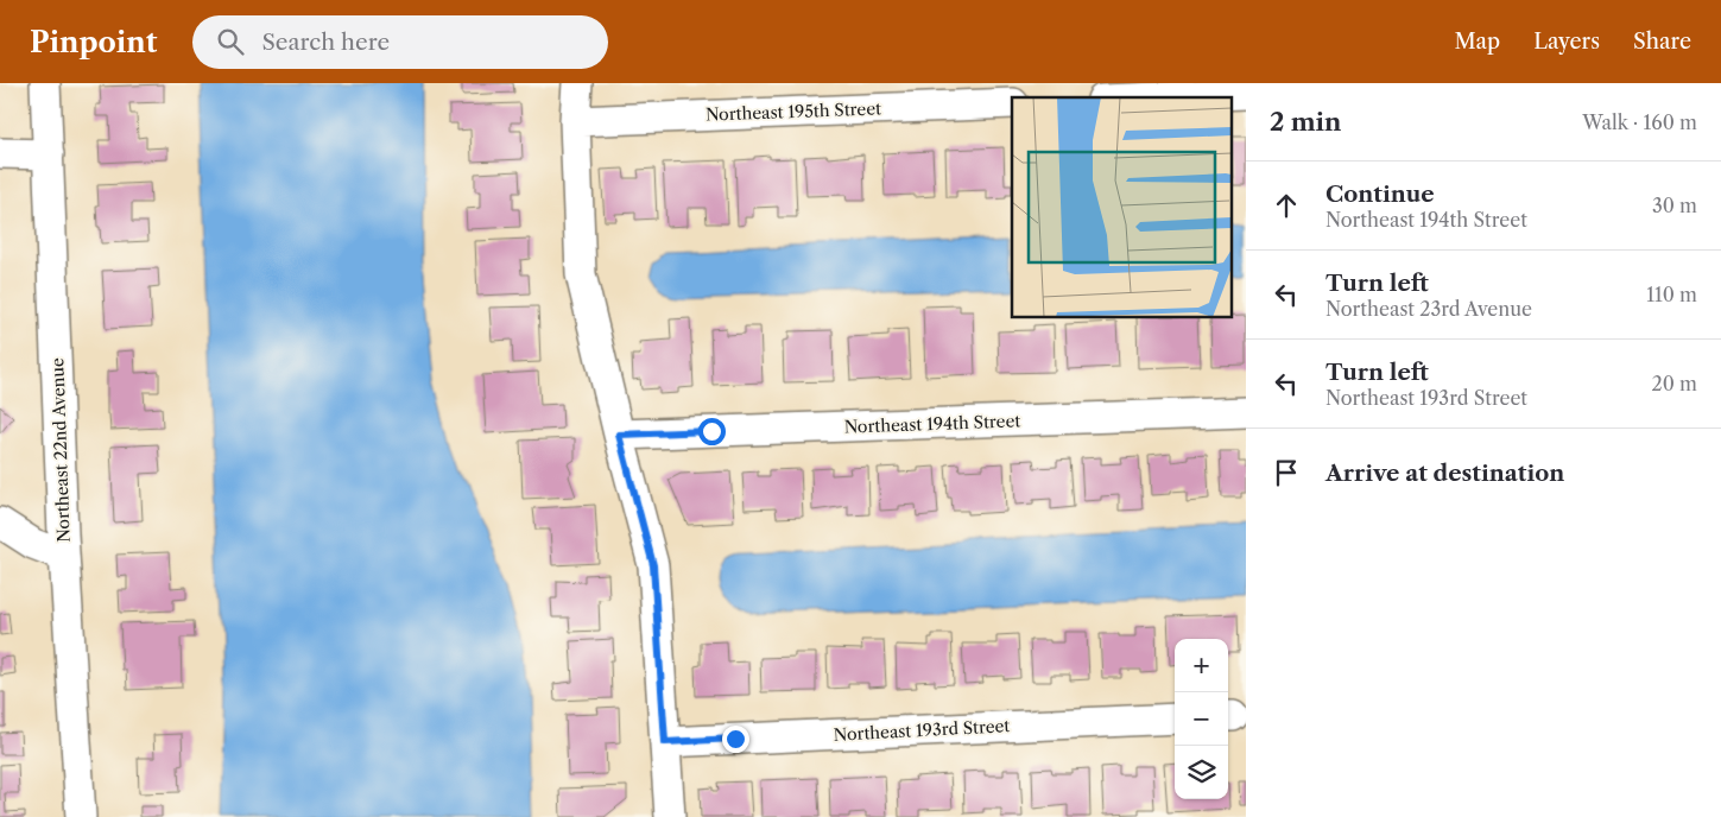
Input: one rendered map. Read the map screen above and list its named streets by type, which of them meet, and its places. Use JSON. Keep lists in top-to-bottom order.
{
  "streets": {
    "street": [
      "Northeast 195th Street",
      "Northeast 194th Street",
      "Northeast 22nd Avenue",
      "Northeast 193rd Street"
    ]
  },
  "page": {
    "header": "Pinpoint",
    "search": "Search here",
    "nav": ["Map", "Layers", "Share"],
    "heading": ["2 min", "Walk · 160 m"],
    "list": [
      ["Continue", "Northeast 194th Street", "30 m"],
      ["Turn left", "Northeast 23rd Avenue", "110 m"],
      ["Turn left", "Northeast 193rd Street", "20 m"],
      "Arrive at destination"
    ],
    "map_buttons": ["+", "−"]
  }
}
